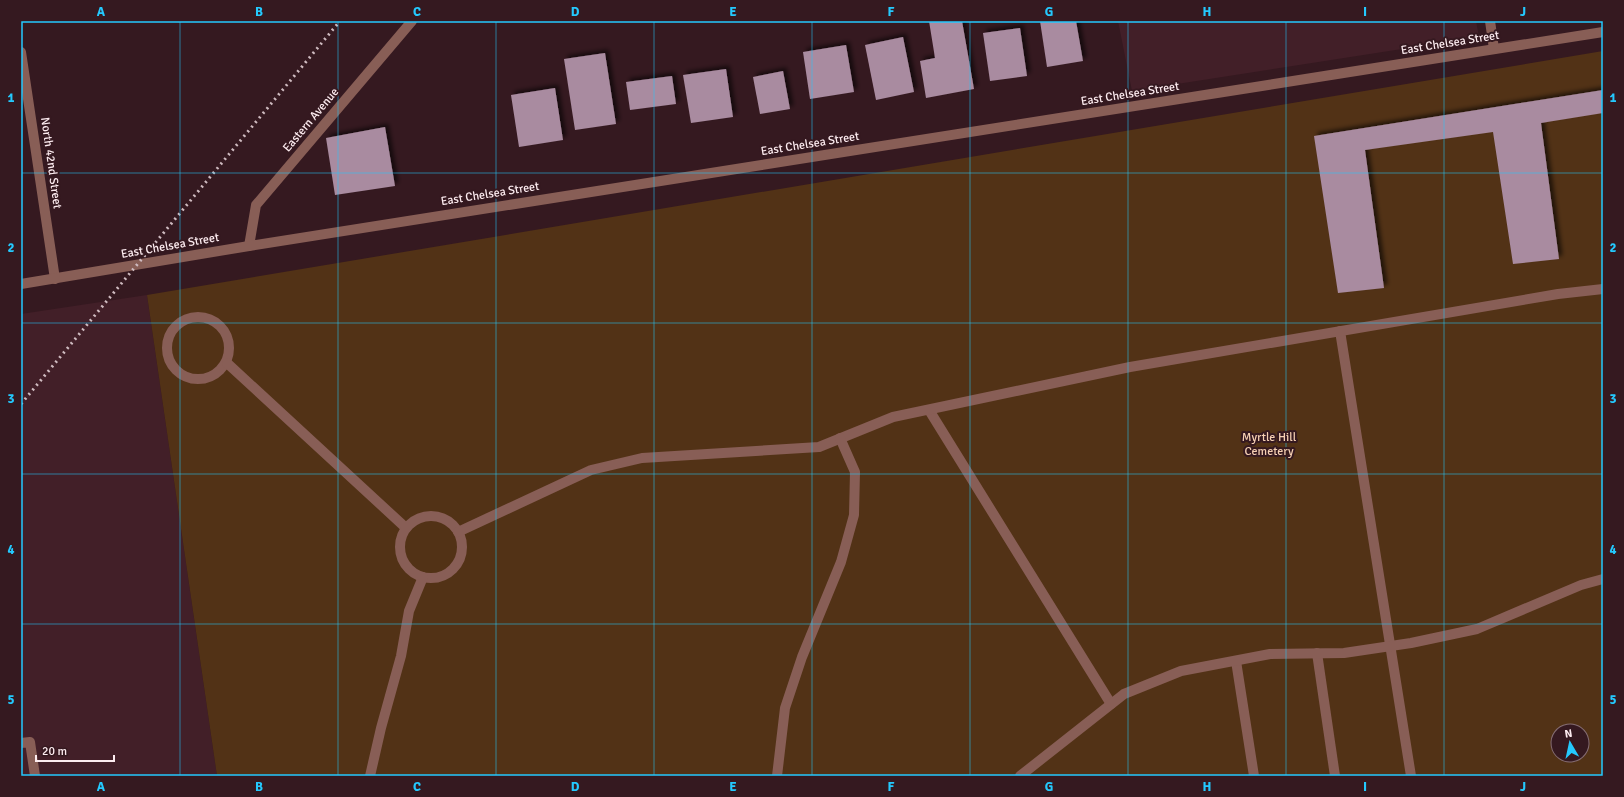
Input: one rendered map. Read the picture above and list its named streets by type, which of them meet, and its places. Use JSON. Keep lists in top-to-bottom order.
{
  "streets": {
    "street": ["East Chelsea Street", "Eastern Avenue", "North 42nd Street"]
  },
  "crossings": [
    ["East Chelsea Street", "Eastern Avenue"],
    ["East Chelsea Street", "North 42nd Street"]
  ],
  "parks": ["Myrtle Hill Cemetery"],
  "scale_bar": "20 m",
  "north": "top",
  "grid": {
    "columns": [
      "A",
      "B",
      "C",
      "D",
      "E",
      "F",
      "G",
      "H",
      "I",
      "J"
    ],
    "rows": [
      "1",
      "2",
      "3",
      "4",
      "5"
    ]
  }
}
